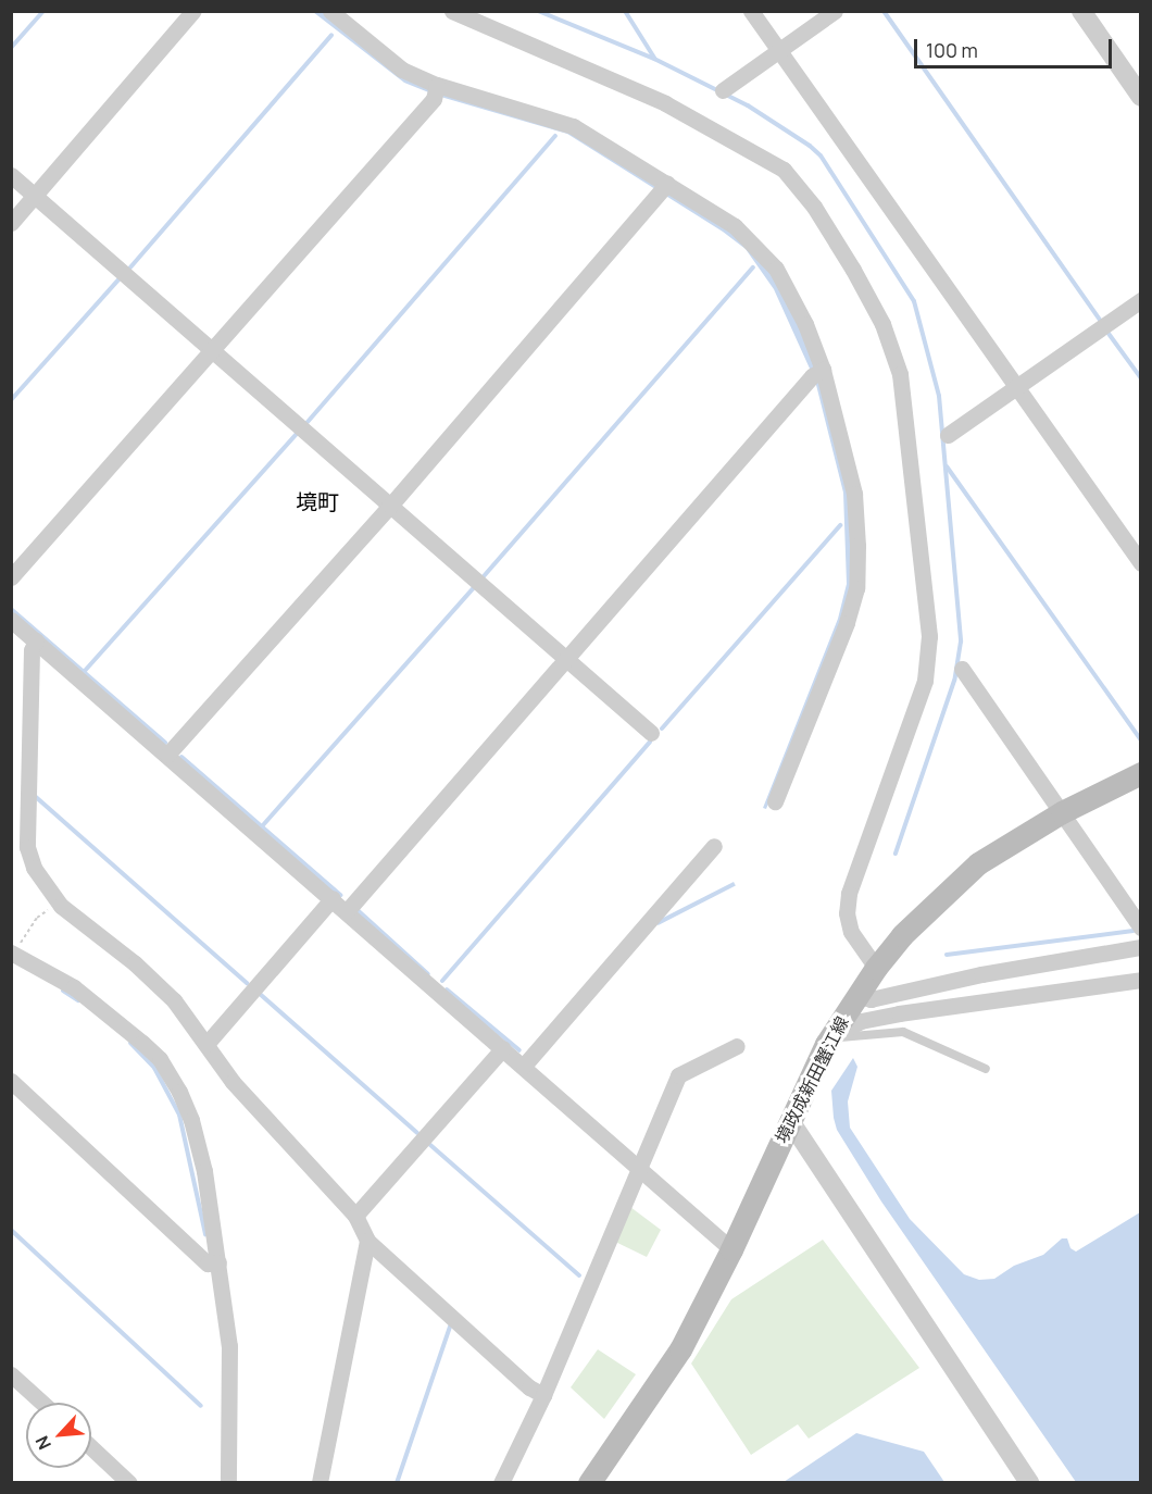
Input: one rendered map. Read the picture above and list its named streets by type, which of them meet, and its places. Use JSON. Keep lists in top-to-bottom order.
{
  "streets": {
    "main road": ["境政成新田蟹江線"]
  },
  "districts": ["境町"],
  "scale_bar": "100 m",
  "north": "bottom left"
}
